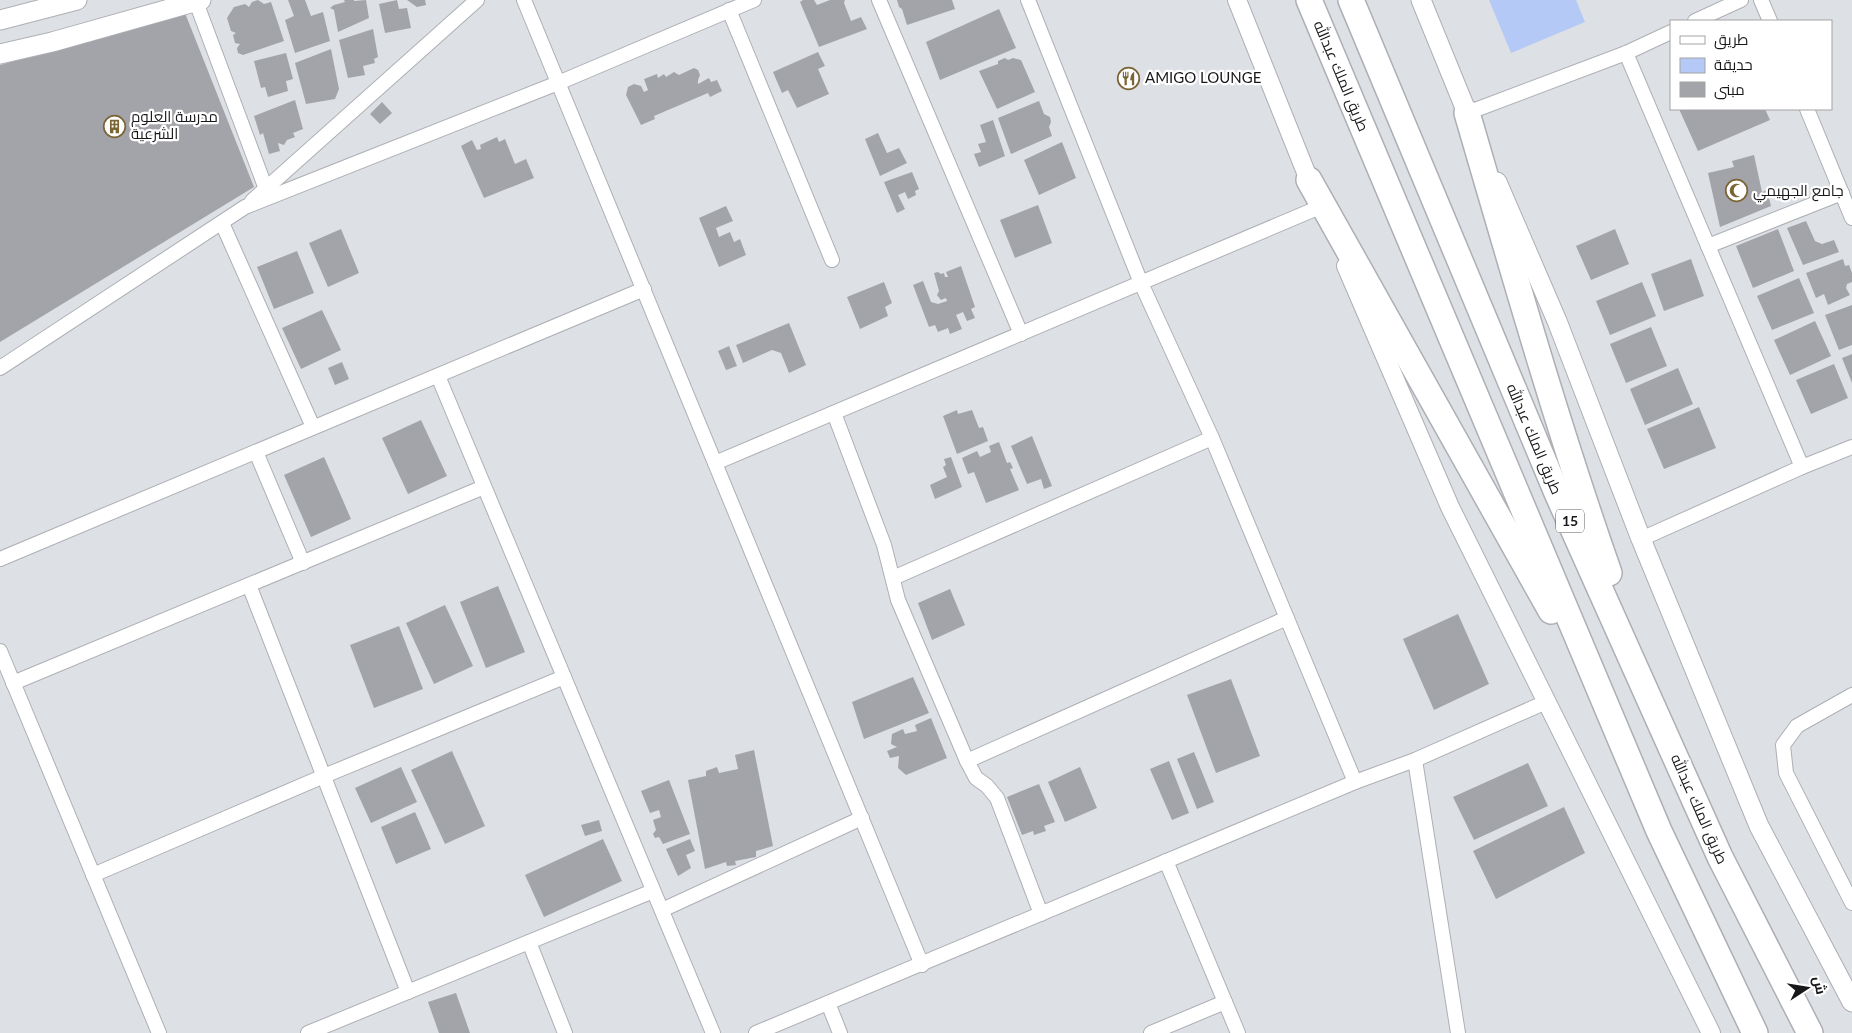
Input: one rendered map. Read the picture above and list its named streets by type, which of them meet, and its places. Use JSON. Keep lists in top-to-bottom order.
{
  "streets": {
    "highway": ["طريق الملك عبدالله", "15"]
  },
  "places": {
    "restaurant": ["AMIGO LOUNGE"],
    "building": ["مدرسة العلوم الشرعية"],
    "mosque": ["جامع الجهيمي"]
  },
  "legend": ["طريق", "حديقة", "مبنى"],
  "north": "right"
}
